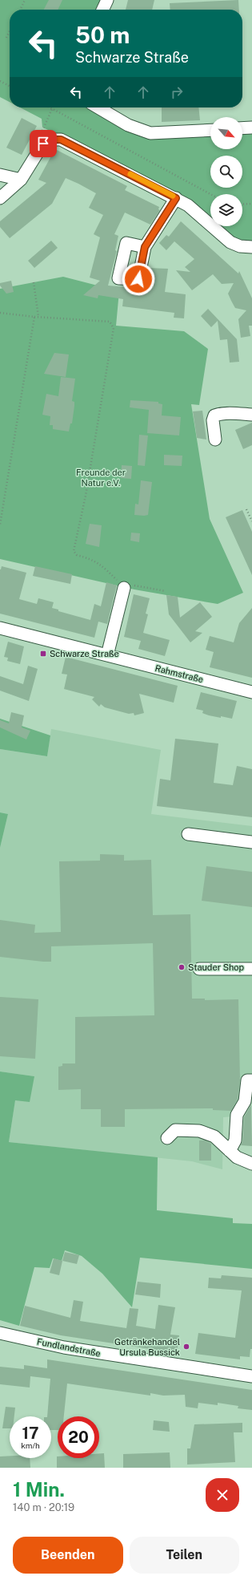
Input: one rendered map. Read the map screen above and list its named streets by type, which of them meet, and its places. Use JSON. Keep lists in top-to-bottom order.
{
  "streets": {
    "street": ["Rahmstraße", "Fundlandstraße"]
  },
  "parks": ["Freunde der Natur e.V."],
  "places": {
    "transit": ["Schwarze Straße"],
    "other": ["Stauder Shop", "Getränkehandel Ursula Bussick"]
  },
  "north": "bottom right",
  "page": {
    "turn": ["50 m", "Schwarze Straße"],
    "speed": "17 km/h",
    "limit": "20",
    "heading": ["1 Min.", "140 m · 20:19"],
    "buttons": ["Beenden", "Teilen"]
  }
}
